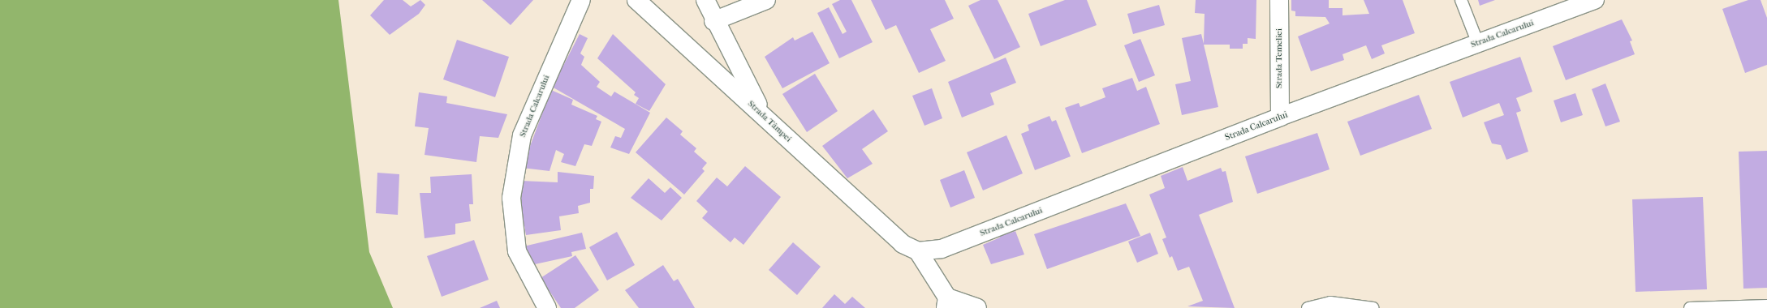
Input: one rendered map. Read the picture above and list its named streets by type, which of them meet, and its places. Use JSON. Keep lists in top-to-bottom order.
{
  "streets": {
    "street": ["Strada Calcarului", "Strada Temeliei", "Strada Tâmpei"]
  },
  "crossings": [
    ["Strada Calcarului", "Strada Temeliei"],
    ["Strada Calcarului", "Strada Tâmpei"]
  ]
}
